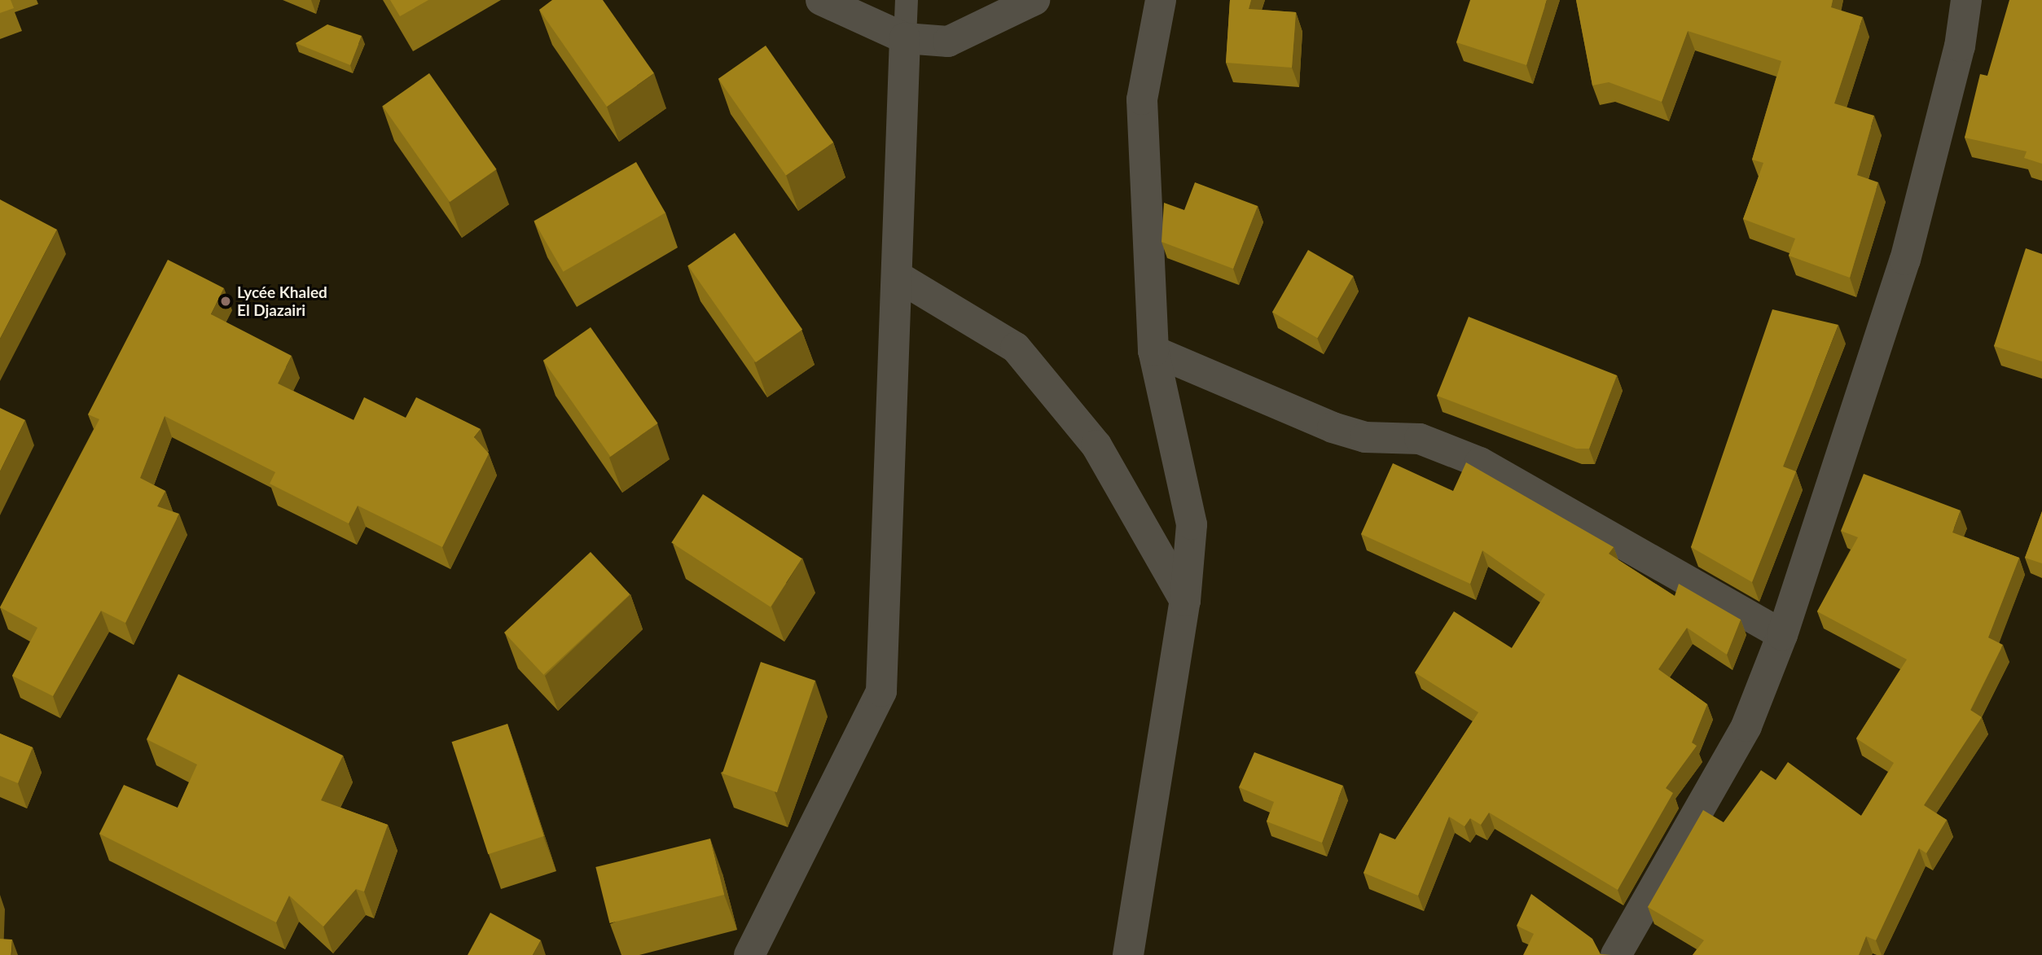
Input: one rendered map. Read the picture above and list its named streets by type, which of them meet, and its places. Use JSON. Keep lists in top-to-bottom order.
{
  "places": ["Lycée Khaled El Djazairi"]
}
